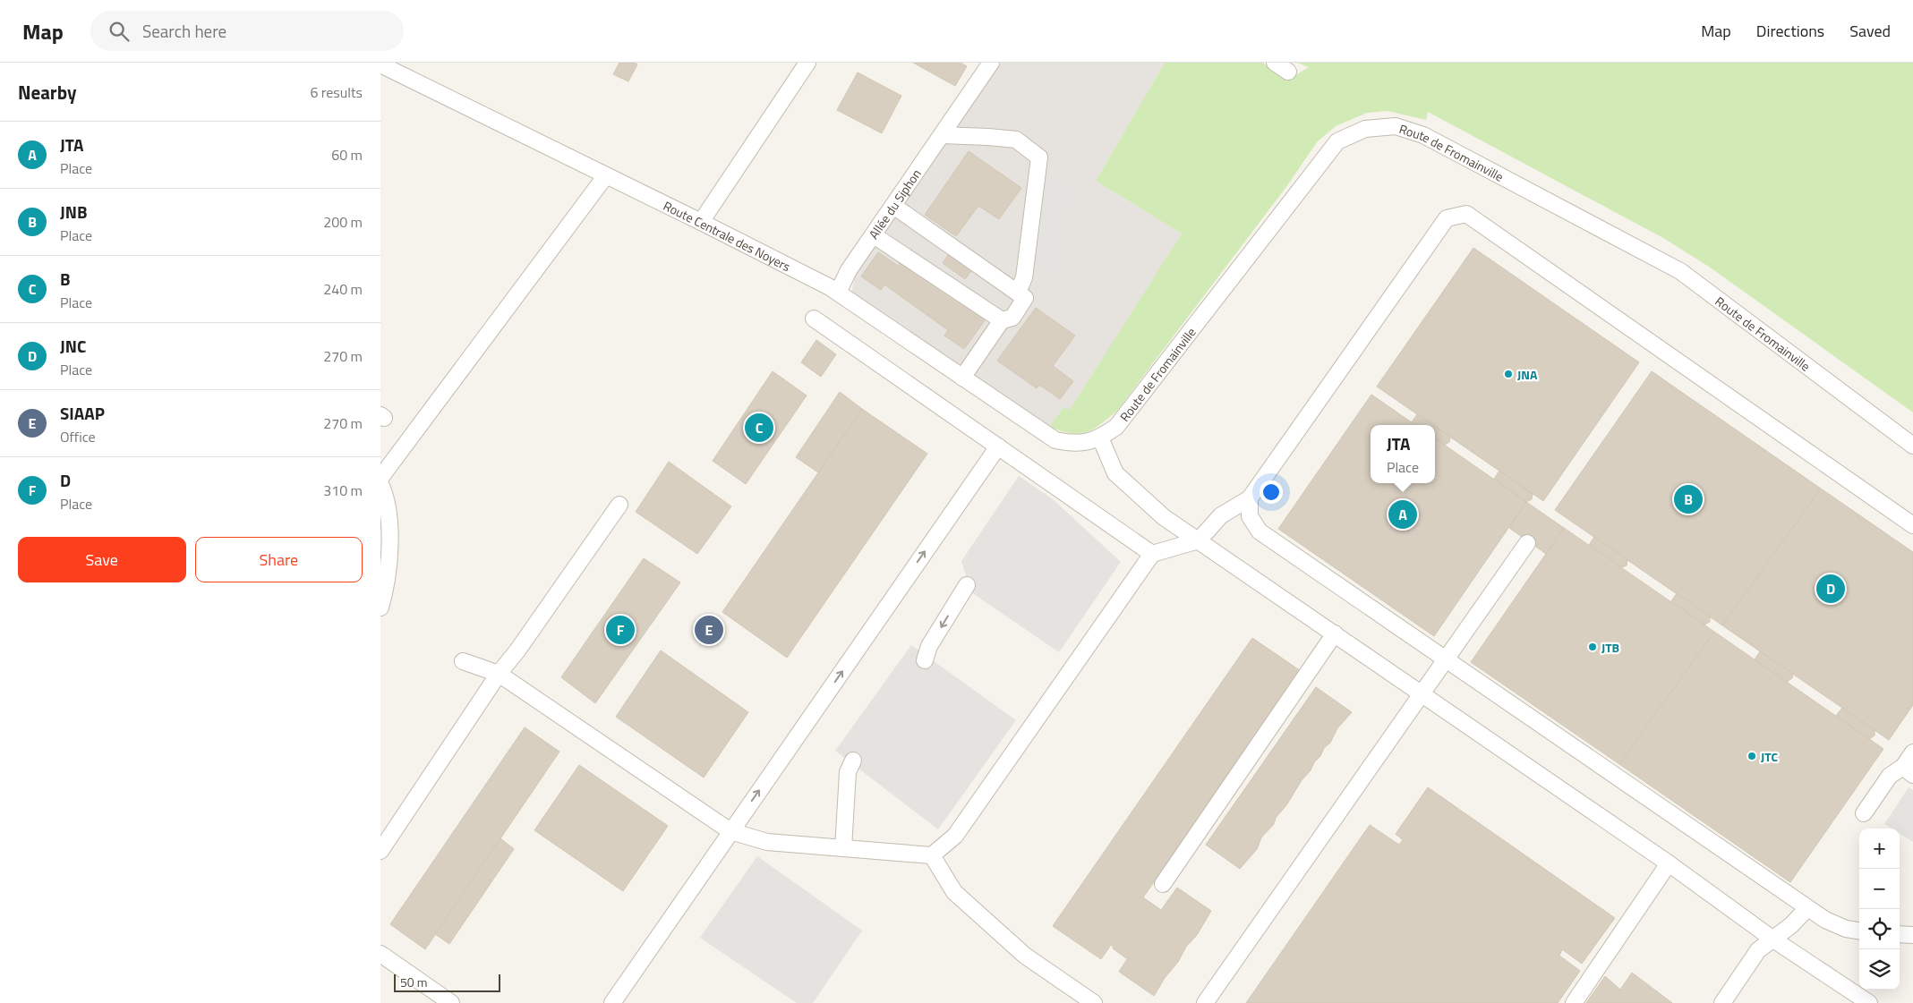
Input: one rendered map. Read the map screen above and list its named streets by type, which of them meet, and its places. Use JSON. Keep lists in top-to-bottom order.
{
  "streets": {
    "street": ["Route de Fromainville", "Allée du Siphon", "Route Centrale des Noyers"]
  },
  "crossings": [
    ["Route de Fromainville", "Route Centrale des Noyers"],
    ["Allée du Siphon", "Route Centrale des Noyers"]
  ],
  "places": ["JNA", "JTB", "JTC"],
  "scale_bar": "50 m",
  "page": {
    "header": "Map",
    "search": "Search here",
    "nav": ["Map", "Directions", "Saved"],
    "heading": ["Nearby", "6 results"],
    "list": [
      {
        "mark": "A",
        "name": "JTA",
        "note": "Place",
        "value": "60 m"
      },
      {
        "mark": "B",
        "name": "JNB",
        "note": "Place",
        "value": "200 m"
      },
      {
        "mark": "C",
        "name": "B",
        "note": "Place",
        "value": "240 m"
      },
      {
        "mark": "D",
        "name": "JNC",
        "note": "Place",
        "value": "270 m"
      },
      {
        "mark": "E",
        "name": "SIAAP",
        "note": "Office",
        "value": "270 m"
      },
      {
        "mark": "F",
        "name": "D",
        "note": "Place",
        "value": "310 m"
      }
    ],
    "pins": [
      "C",
      "B",
      "A",
      "D",
      "E",
      "F"
    ],
    "popup": ["JTA", "Place"],
    "buttons": ["Save", "Share"],
    "map_buttons": ["+", "−"],
    "scale": "50 m"
  }
}
